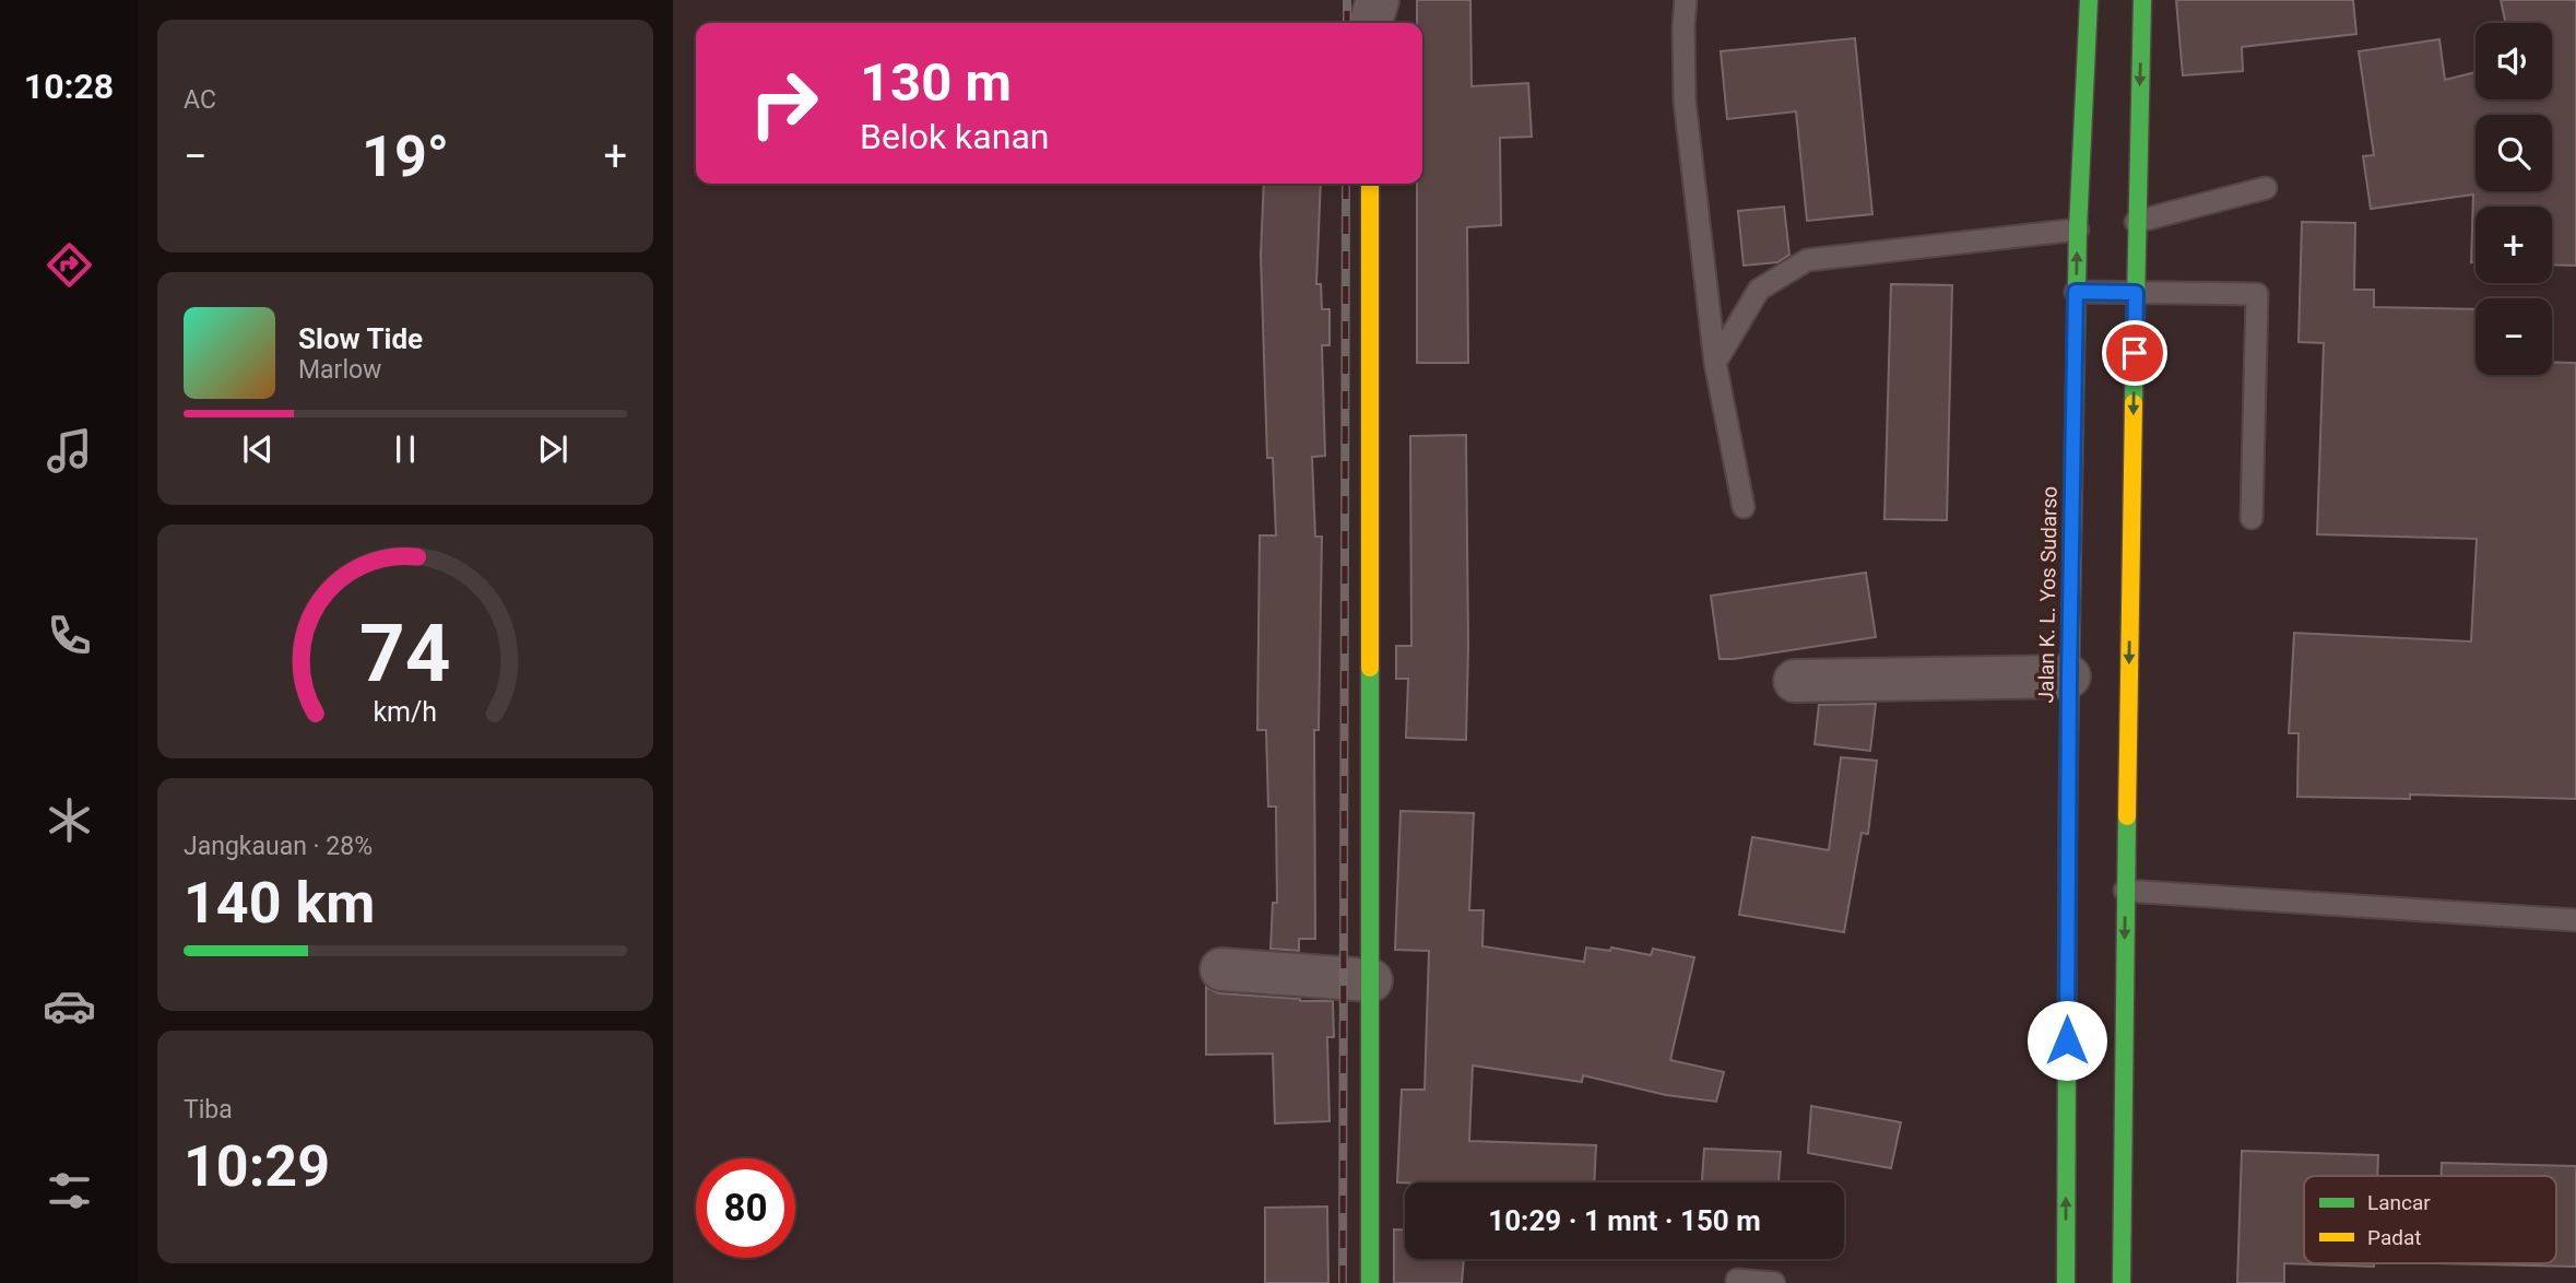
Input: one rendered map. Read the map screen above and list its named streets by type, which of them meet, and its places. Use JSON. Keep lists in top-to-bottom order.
{
  "streets": {
    "main road": ["Jalan K. L. Yos Sudarso"]
  },
  "legend": ["Lancar", "Padat"],
  "page": {
    "tabs": "10:28",
    "tile": [
      "AC",
      ["Jangkauan · 28%", "140 km"],
      ["Tiba", "10:29"]
    ],
    "map_buttons": ["+", "−"],
    "turn": ["130 m", "Belok kanan"],
    "heat": ["−", "19°", "+"],
    "song": ["Slow Tide", "Marlow"],
    "limit": "80",
    "trip": "10:29 · 1 mnt · 150 m",
    "gauge": ["74", "km/h"]
  }
}
